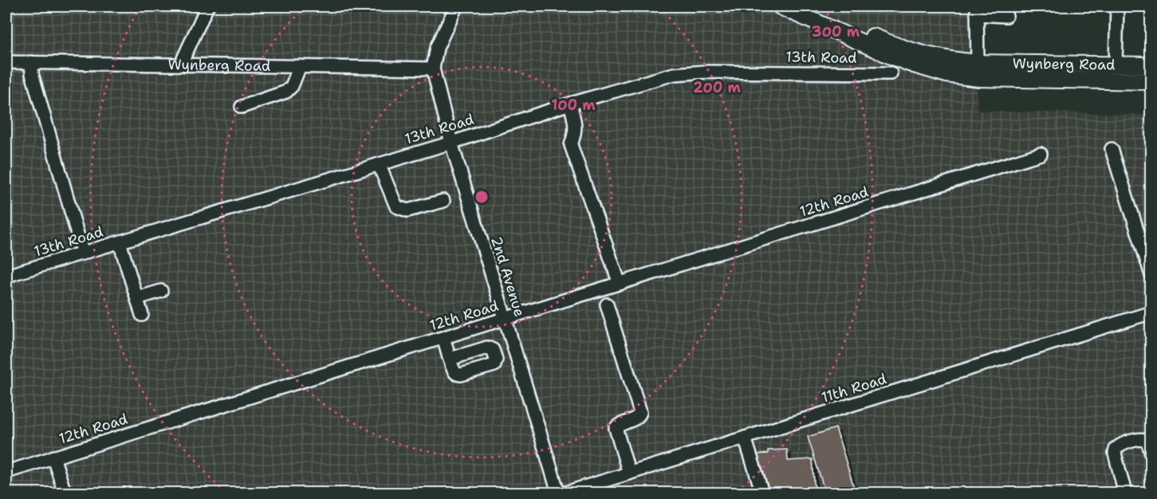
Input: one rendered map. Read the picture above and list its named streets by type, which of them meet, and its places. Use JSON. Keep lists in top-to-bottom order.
{
  "streets": {
    "main road": ["Wynberg Road"],
    "street": [
      "13th Road",
      "12th Road",
      "2nd Avenue",
      "11th Road"
    ]
  },
  "crossings": [
    ["13th Road", "2nd Avenue"],
    ["Wynberg Road", "2nd Avenue"],
    ["12th Road", "2nd Avenue"]
  ],
  "rings": ["300 m", "200 m", "100 m"]
}
